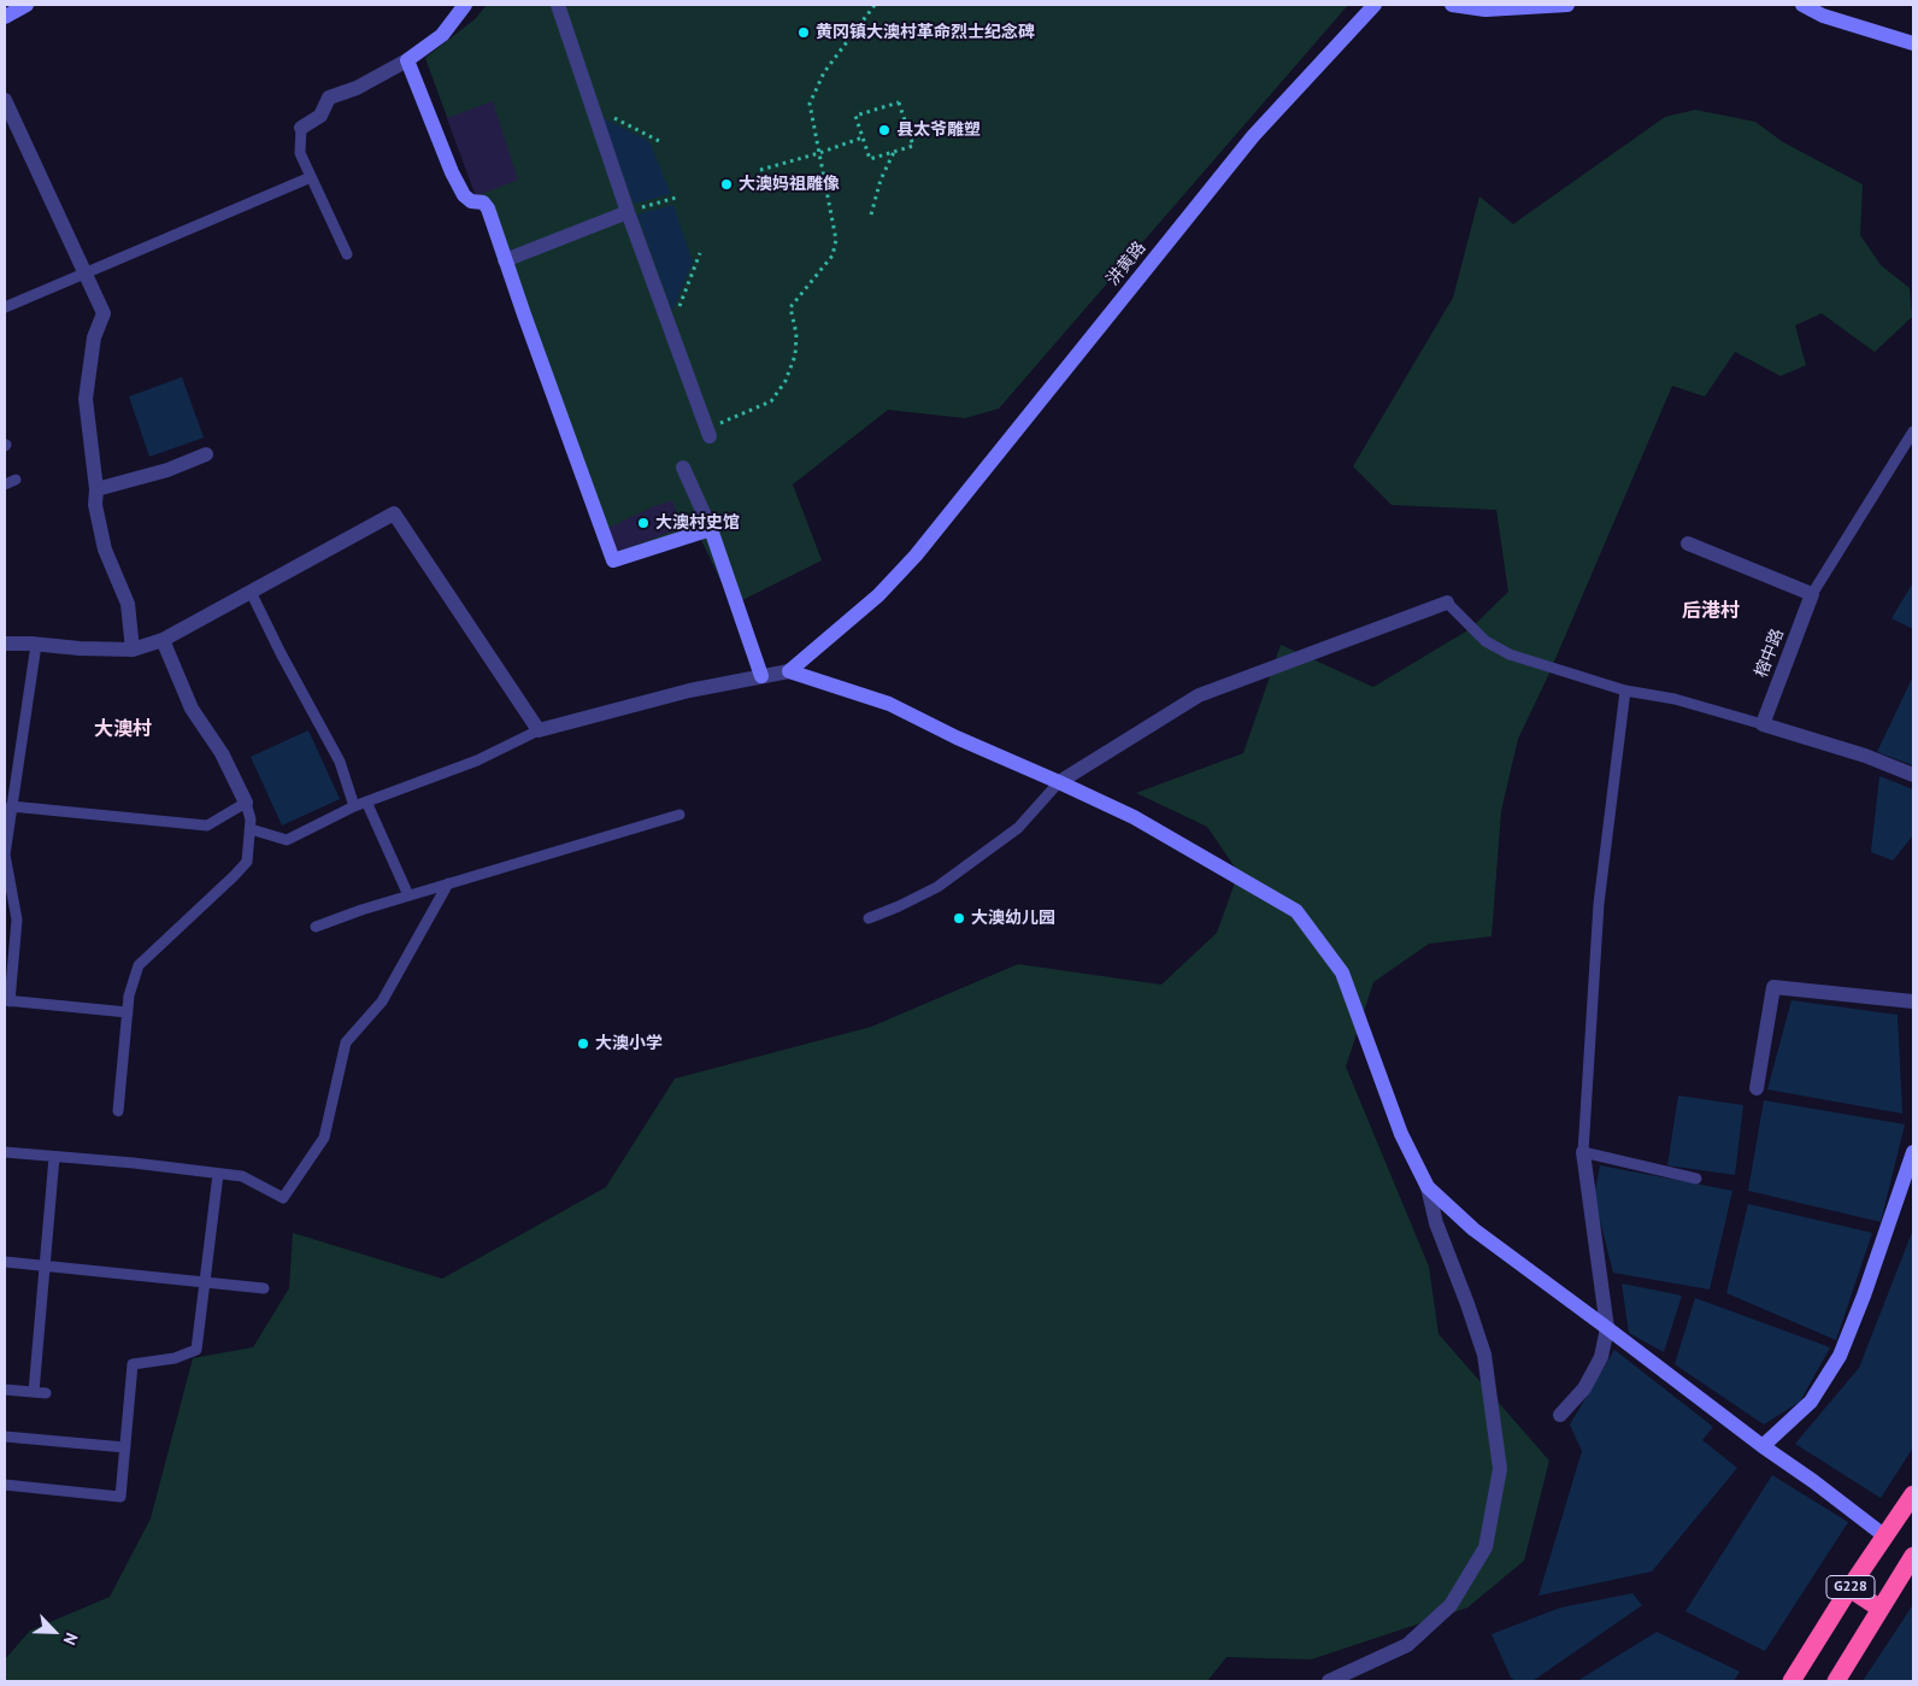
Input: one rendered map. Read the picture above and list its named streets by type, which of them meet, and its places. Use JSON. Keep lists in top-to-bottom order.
{
  "streets": {
    "highway": ["G228"],
    "main road": ["汫黄路"],
    "street": ["榕中路"]
  },
  "districts": ["后港村", "大澳村"],
  "places": [
    "黄冈镇大澳村革命烈士纪念碑",
    "县太爷雕塑",
    "大澳妈祖雕像",
    "大澳村史馆",
    "大澳幼儿园",
    "大澳小学"
  ],
  "north": "bottom right"
}
